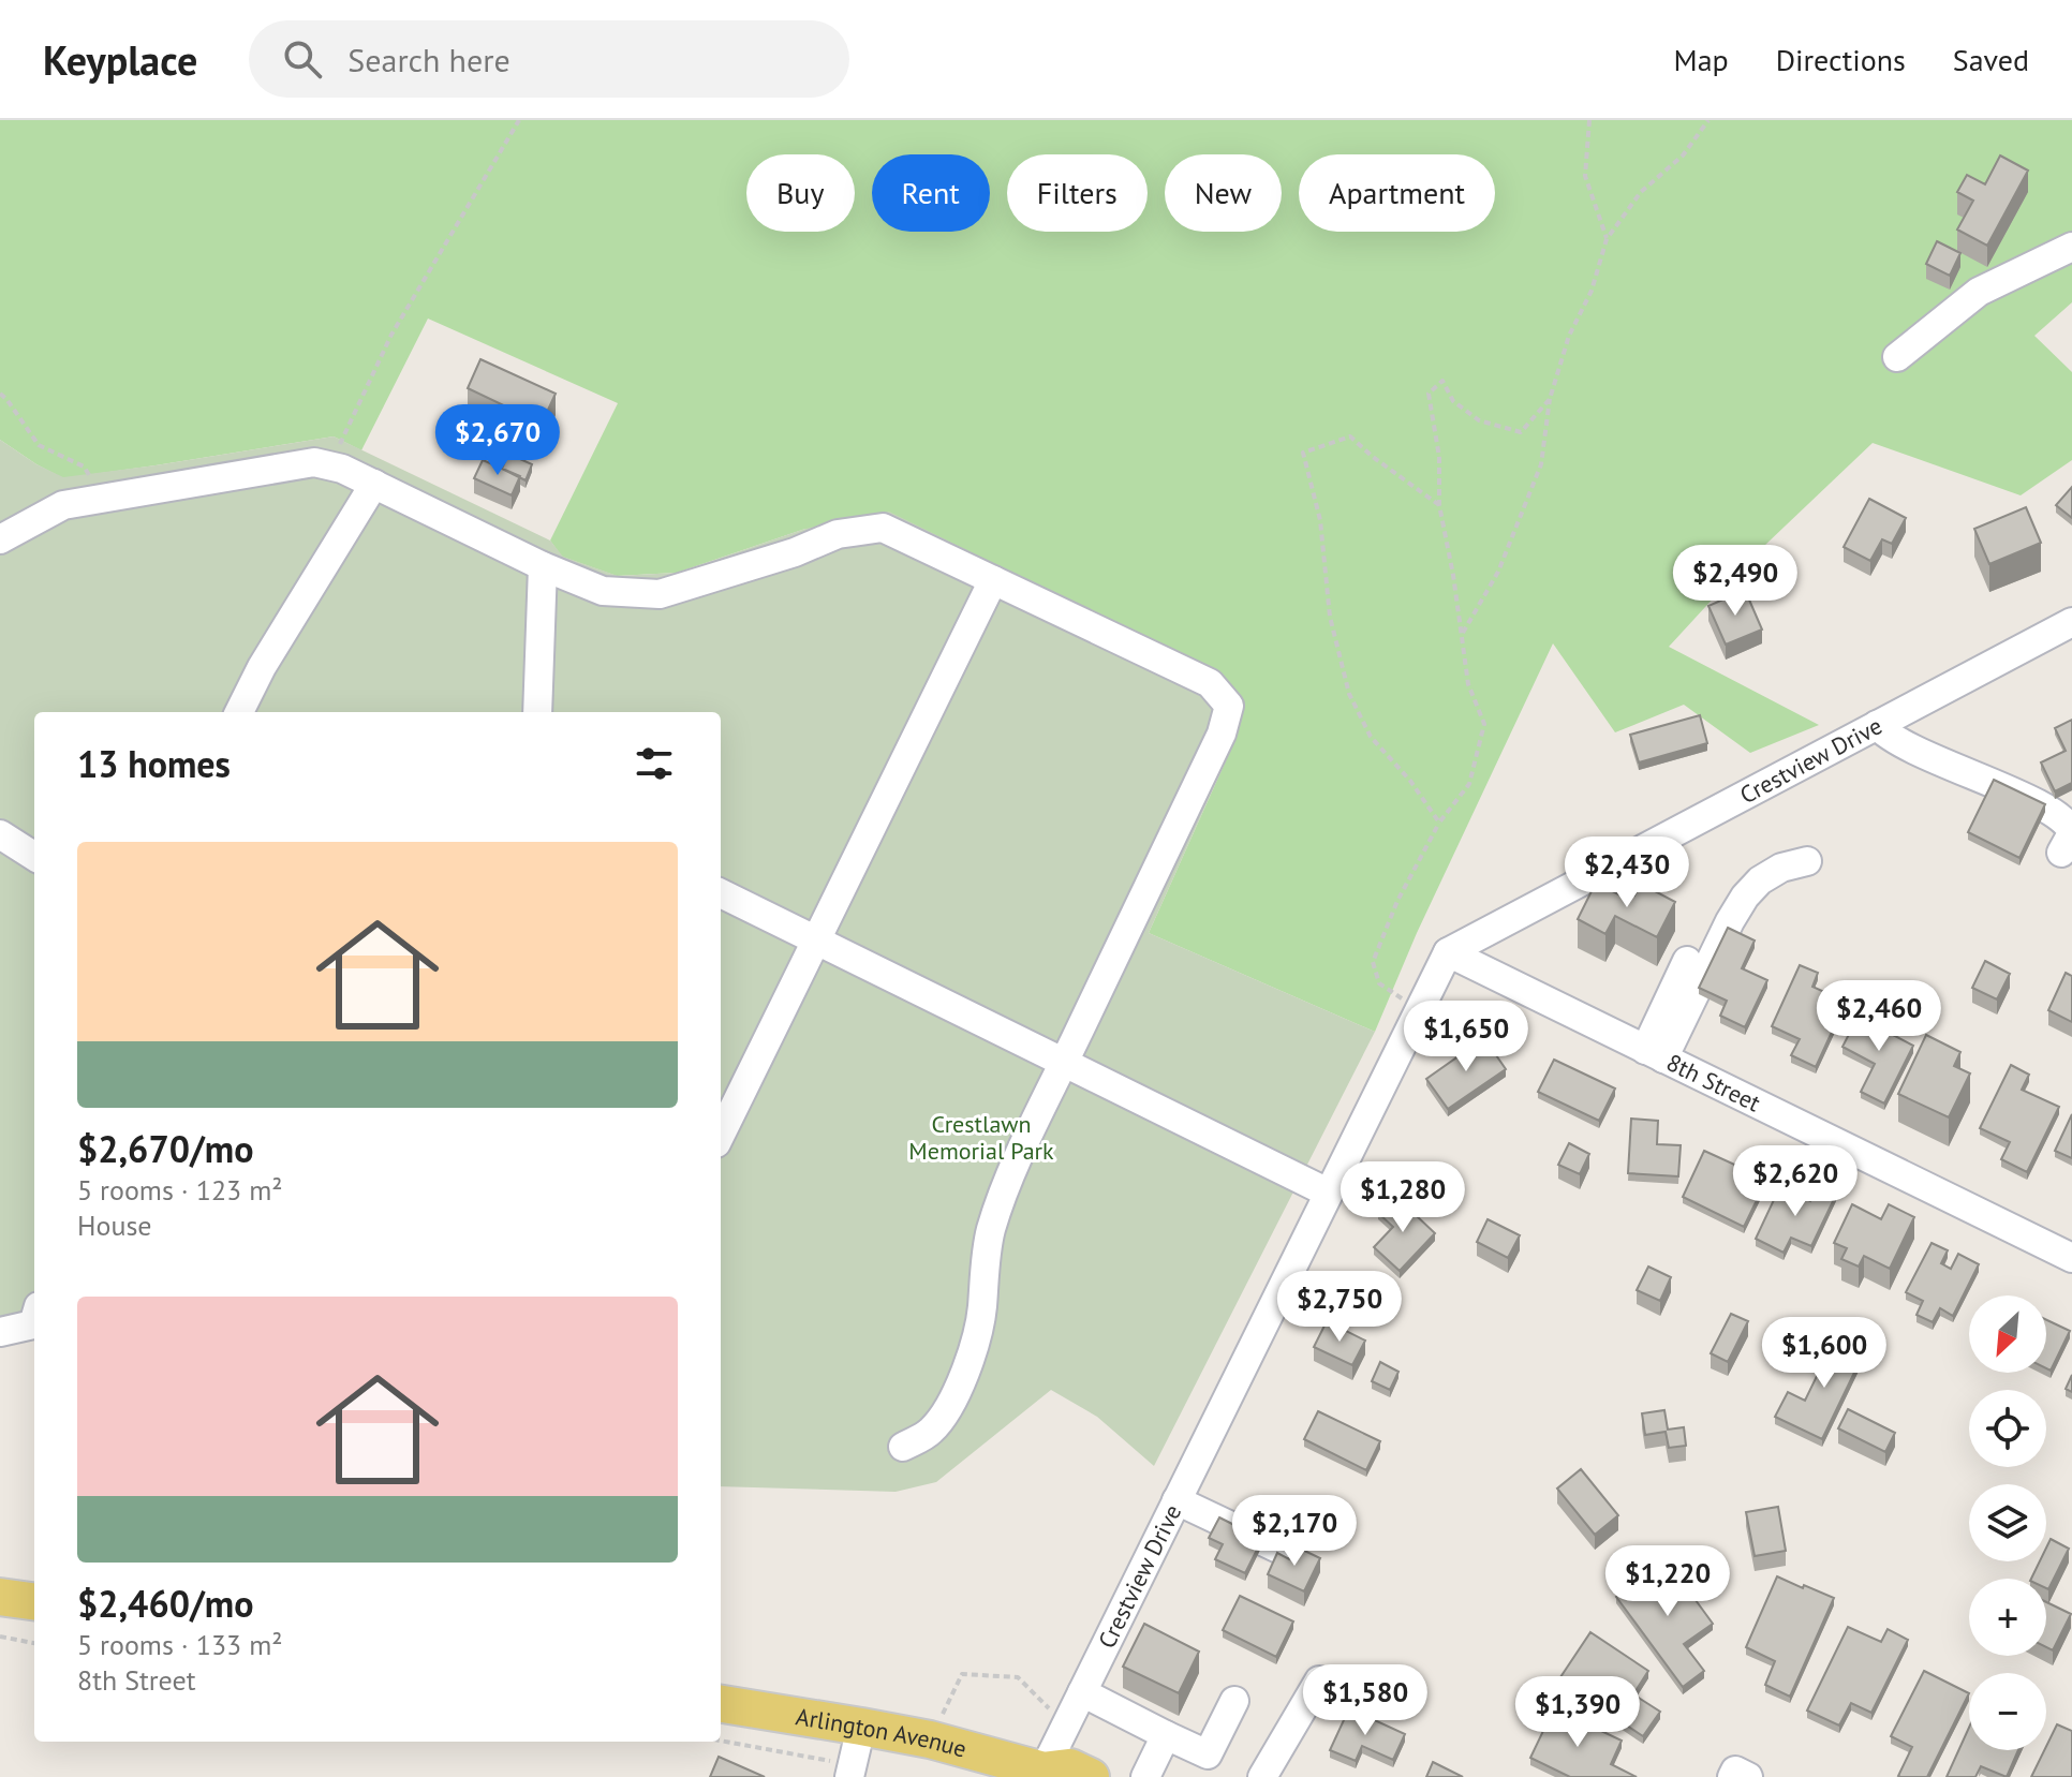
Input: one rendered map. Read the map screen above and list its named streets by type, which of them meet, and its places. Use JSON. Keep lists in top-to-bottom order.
{
  "streets": {
    "main road": ["Arlington Avenue"],
    "street": ["Crestview Drive", "8th Street"]
  },
  "crossings": [
    ["Crestview Drive", "8th Street"],
    ["Crestview Drive", "Arlington Avenue"]
  ],
  "parks": ["Crestlawn Memorial Park"],
  "north": "bottom left",
  "page": {
    "header": "Keyplace",
    "search": "Search here",
    "nav": ["Map", "Directions", "Saved"],
    "chip": [
      "Buy",
      "Rent",
      "Filters",
      "New",
      "Apartment"
    ],
    "price": [
      "$2,670",
      "$2,490",
      "$2,430",
      "$2,460",
      "$1,650",
      "$2,620",
      "$1,280",
      "$2,750",
      "$1,600",
      "$2,170",
      "$1,220",
      "$1,580",
      "$1,390"
    ],
    "heading": "13 homes",
    "list": [
      {
        "name": "$2,670/mo",
        "note": "5 rooms · 123 m² · House"
      },
      {
        "name": "$2,460/mo",
        "note": "5 rooms · 133 m² · 8th Street"
      }
    ],
    "map_buttons": ["+", "−"]
  }
}
